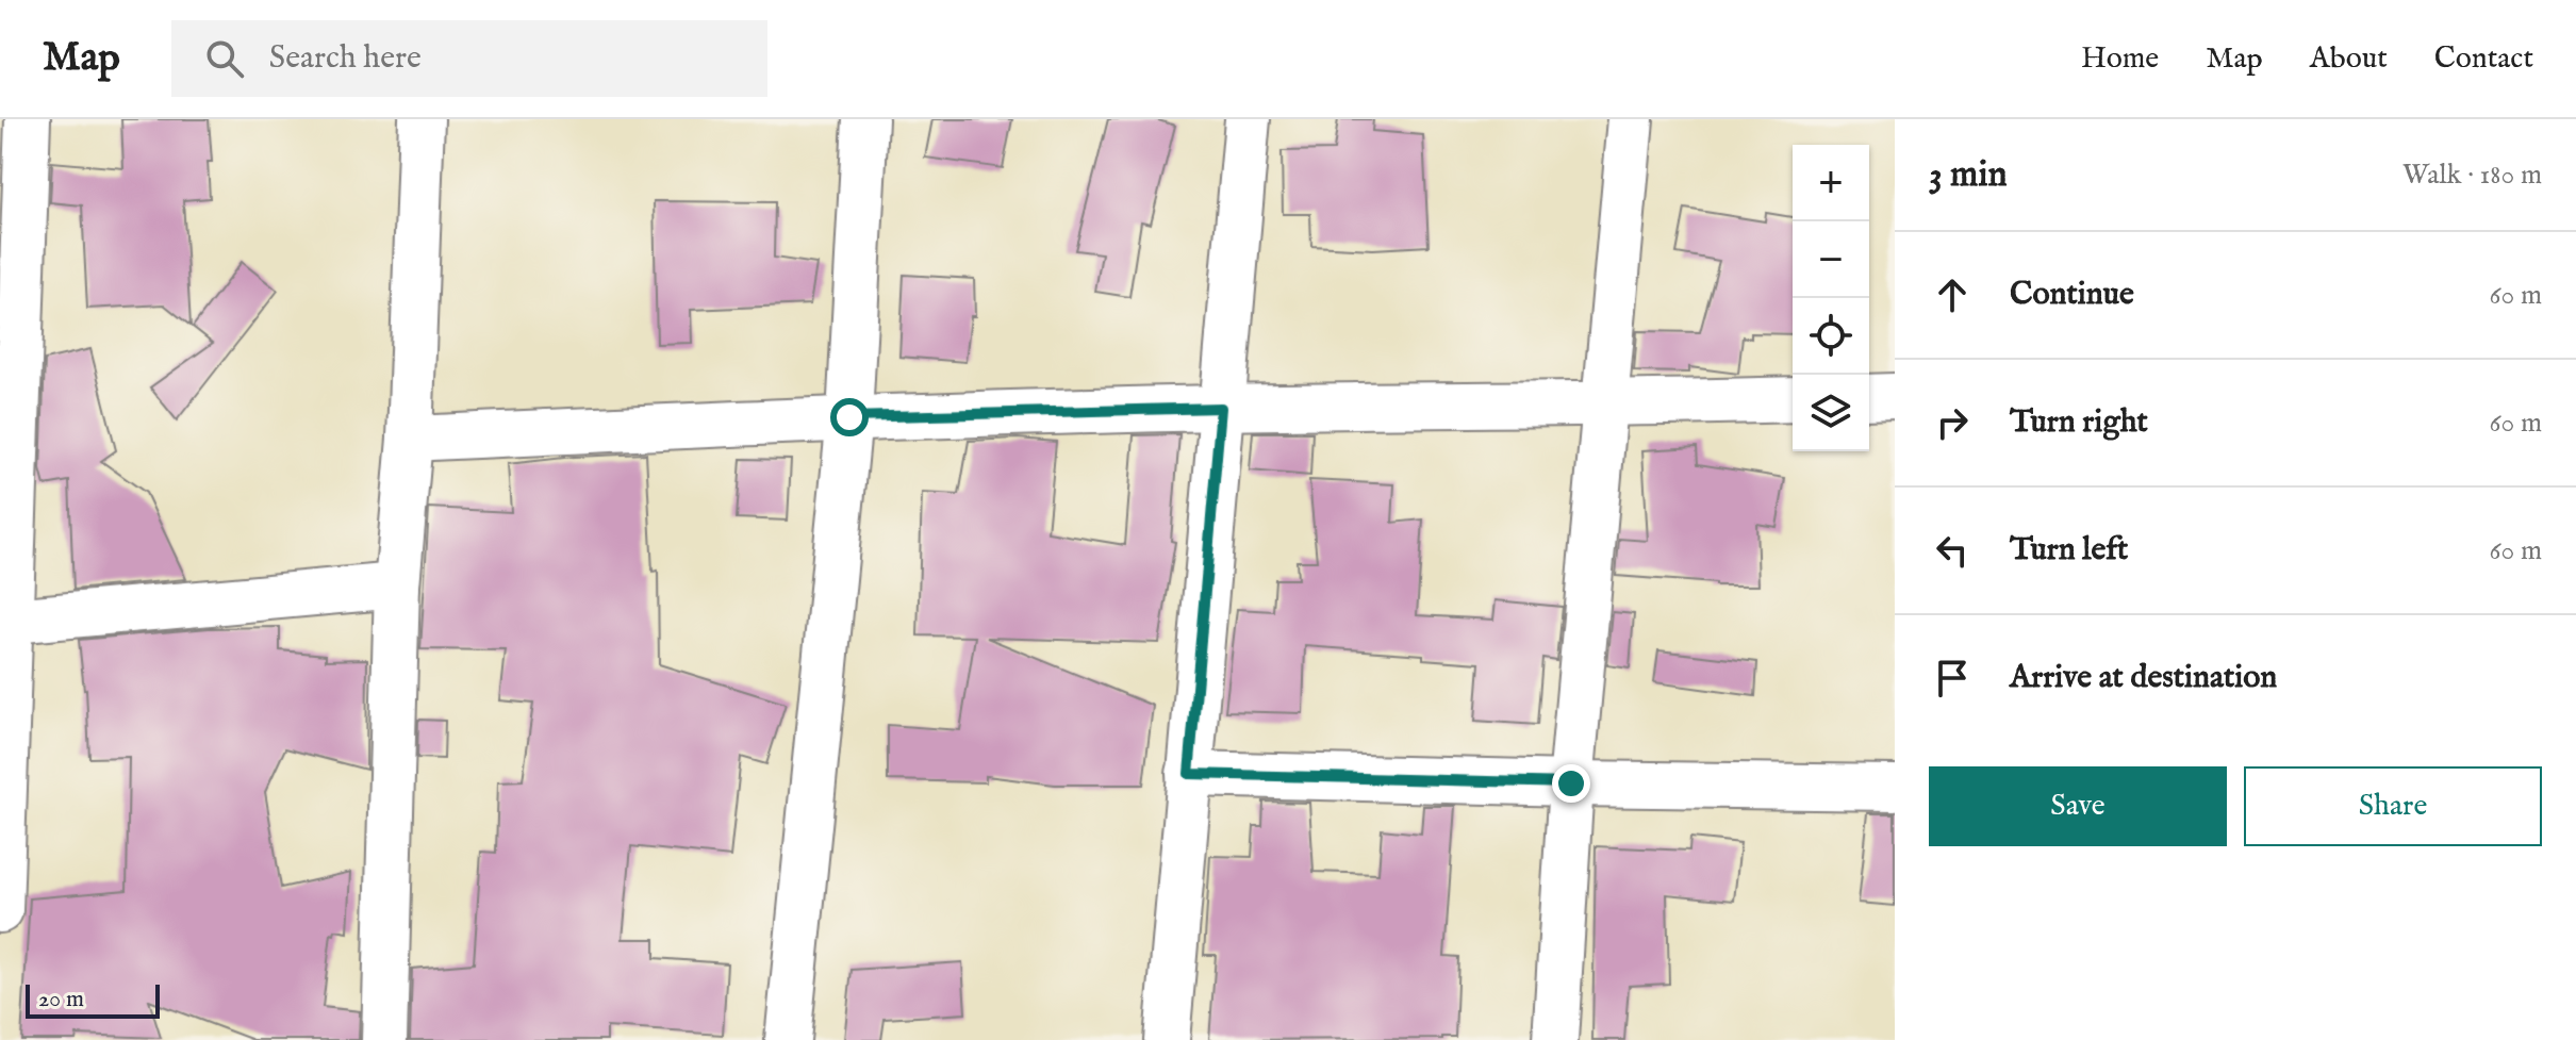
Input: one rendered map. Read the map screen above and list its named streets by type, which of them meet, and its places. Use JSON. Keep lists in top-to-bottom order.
{
  "scale_bar": "20 m",
  "page": {
    "header": "Map",
    "search": "Search here",
    "nav": [
      "Home",
      "Map",
      "About",
      "Contact"
    ],
    "heading": ["3 min", "Walk · 180 m"],
    "map_buttons": ["+", "−"],
    "list": [
      ["Continue", "60 m"],
      ["Turn right", "60 m"],
      ["Turn left", "60 m"],
      "Arrive at destination"
    ],
    "buttons": ["Save", "Share"],
    "scale": "20 m"
  }
}
